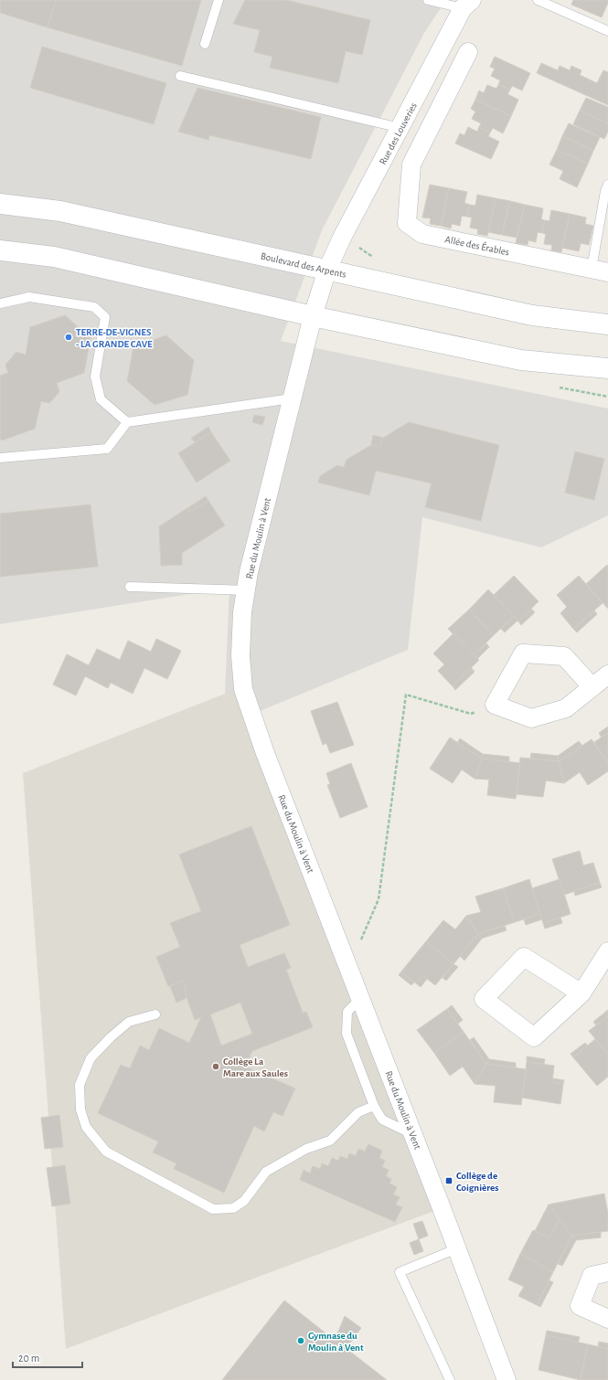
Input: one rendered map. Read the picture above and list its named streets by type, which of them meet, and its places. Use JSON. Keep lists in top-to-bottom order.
{
  "streets": {
    "street": [
      "Rue des Louveries",
      "Allée des Érables",
      "Boulevard des Arpents",
      "Rue du Moulin à Vent"
    ]
  },
  "crossings": [
    ["Rue des Louveries", "Boulevard des Arpents"],
    ["Rue des Louveries", "Rue du Moulin à Vent"],
    ["Boulevard des Arpents", "Rue du Moulin à Vent"]
  ],
  "places": {
    "other": ["TERRE-DE-VIGNES - LA GRANDE CAVE", "Collège La Mare aux Saules", "Gymnase du Moulin à Vent"],
    "transit": ["Collège de Coignières"]
  },
  "scale_bar": "20 m"
}
